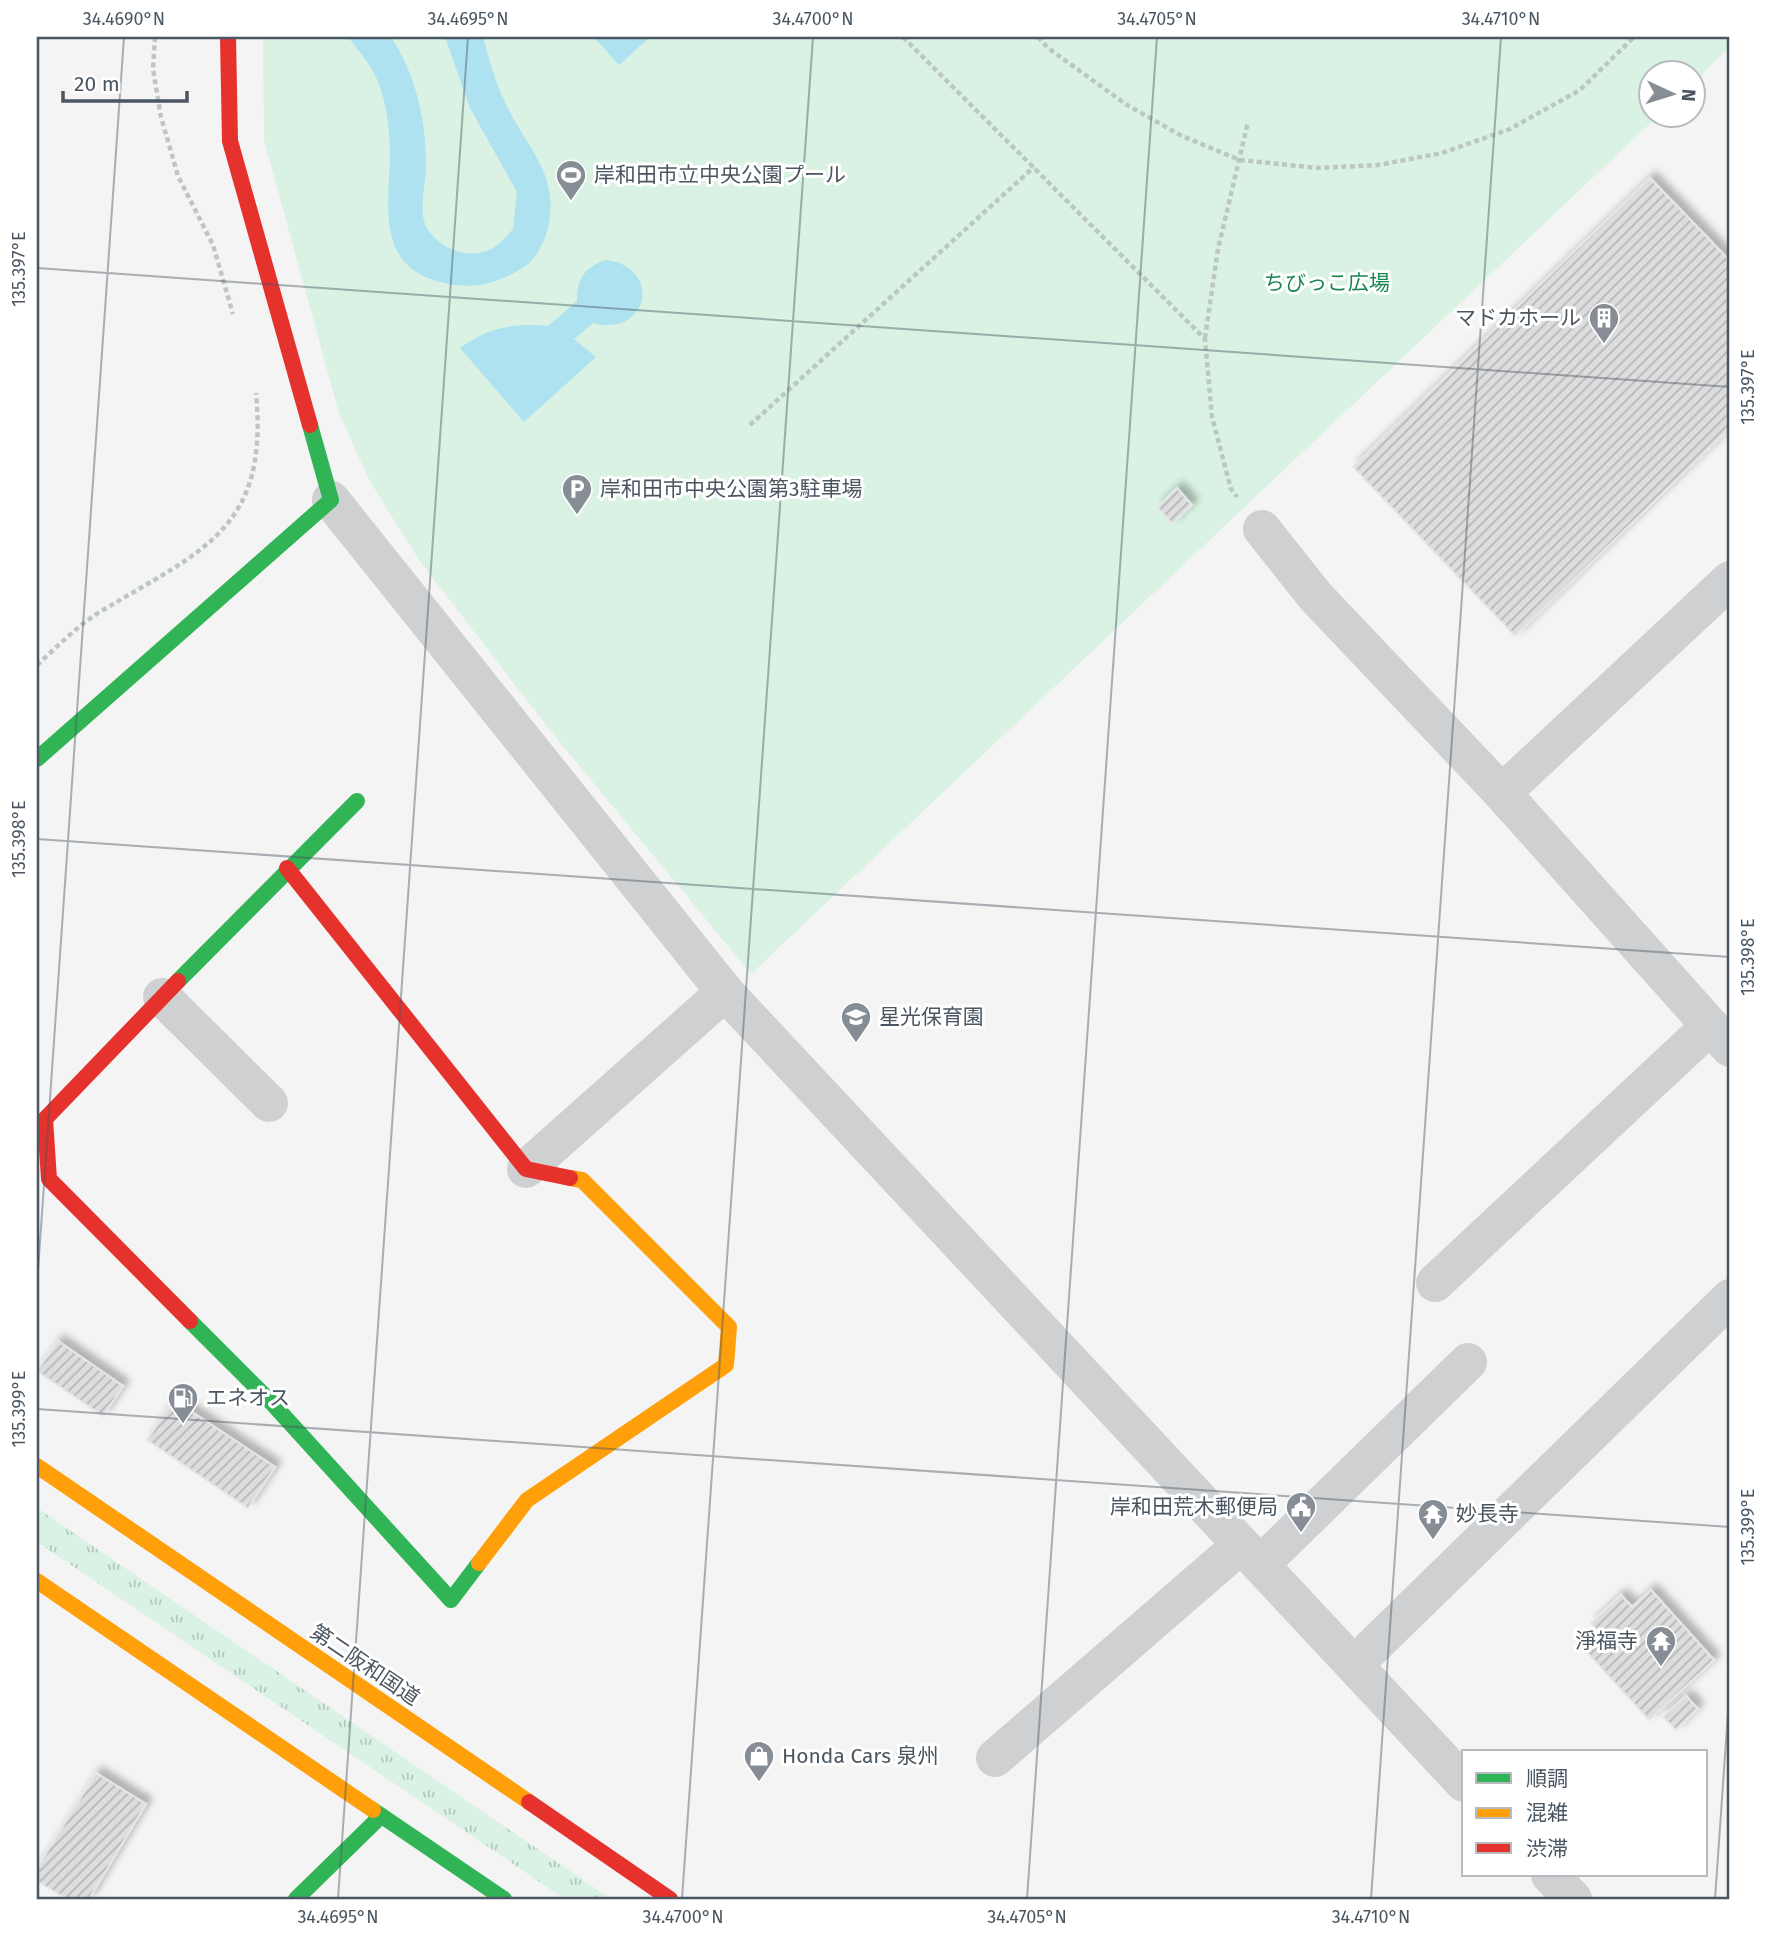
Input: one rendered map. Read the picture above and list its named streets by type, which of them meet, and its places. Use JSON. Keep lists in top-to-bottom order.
{
  "streets": {
    "main road": ["第二阪和国道"]
  },
  "parks": ["ちびっこ広場"],
  "places": {
    "sports": ["岸和田市立中央公園プール"],
    "building": ["マドカホール"],
    "parking": ["岸和田市中央公園第3駐車場"],
    "school or university": ["星光保育園"],
    "fuel station": ["エネオス"],
    "public building": ["岸和田荒木郵便局"],
    "temple": ["妙長寺", "淨福寺"],
    "shop": ["Honda Cars 泉州"]
  },
  "legend": ["順調", "混雑", "渋滞"],
  "scale_bar": "20 m",
  "north": "right",
  "coordinates": [
    "34.4690°N",
    "34.4695°N",
    "34.4700°N",
    "34.4705°N",
    "34.4710°N",
    "135.397°E",
    "135.398°E",
    "135.399°E"
  ]
}
